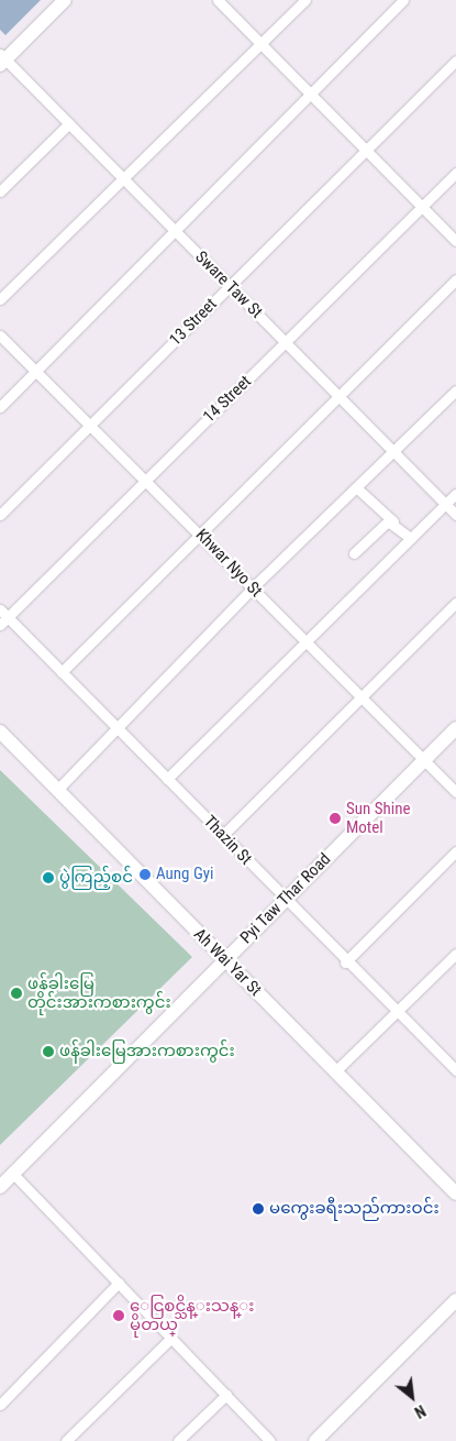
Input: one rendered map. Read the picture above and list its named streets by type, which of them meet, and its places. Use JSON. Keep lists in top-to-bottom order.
{
  "streets": {
    "street": [
      "Sware Taw St",
      "13 Street",
      "14 Street",
      "Khwar Nyo St",
      "Thazin St",
      "Pyi Taw Thar Road",
      "Ah Wai Yar St"
    ]
  },
  "crossings": [
    ["Sware Taw St", "13 Street"],
    ["Sware Taw St", "14 Street"],
    ["13 Street", "Khwar Nyo St"],
    ["14 Street", "Khwar Nyo St"],
    ["14 Street", "Thazin St"],
    ["Khwar Nyo St", "Pyi Taw Thar Road"],
    ["Thazin St", "Pyi Taw Thar Road"],
    ["Pyi Taw Thar Road", "Ah Wai Yar St"]
  ],
  "places": [
    "Sun Shine Motel",
    "Aung Gyi",
    "ပွဲကြည့်စင်",
    "ဖန်ခါးမြေ တိုင်းအားကစားကွင်း",
    "ဖန်ခါးမြေအားကစားကွင်း",
    "မကွေးခရီးသည်ကားဝင်း",
    "ေငြစင္သိန္းသန္း မိုတယ္"
  ],
  "north": "bottom right"
}
